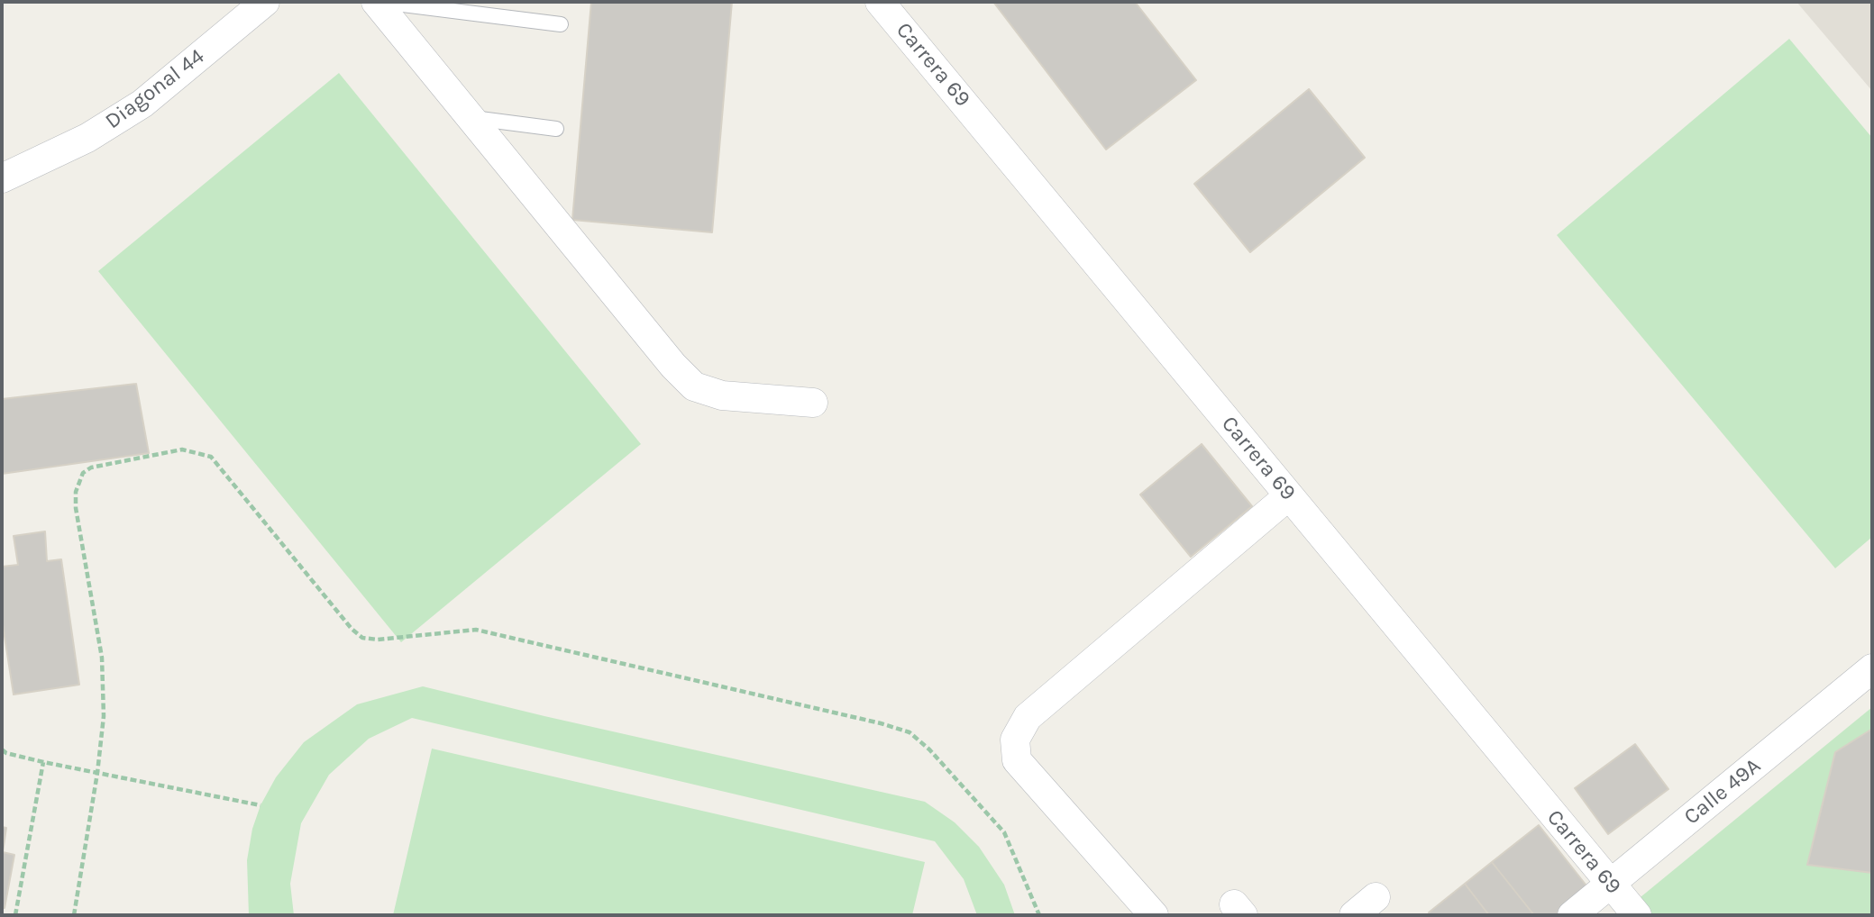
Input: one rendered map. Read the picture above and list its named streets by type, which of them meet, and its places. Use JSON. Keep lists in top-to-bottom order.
{
  "streets": {
    "street": ["Carrera 69", "Diagonal 44", "Calle 49A"]
  },
  "crossings": [
    ["Carrera 69", "Calle 49A"]
  ]
}
